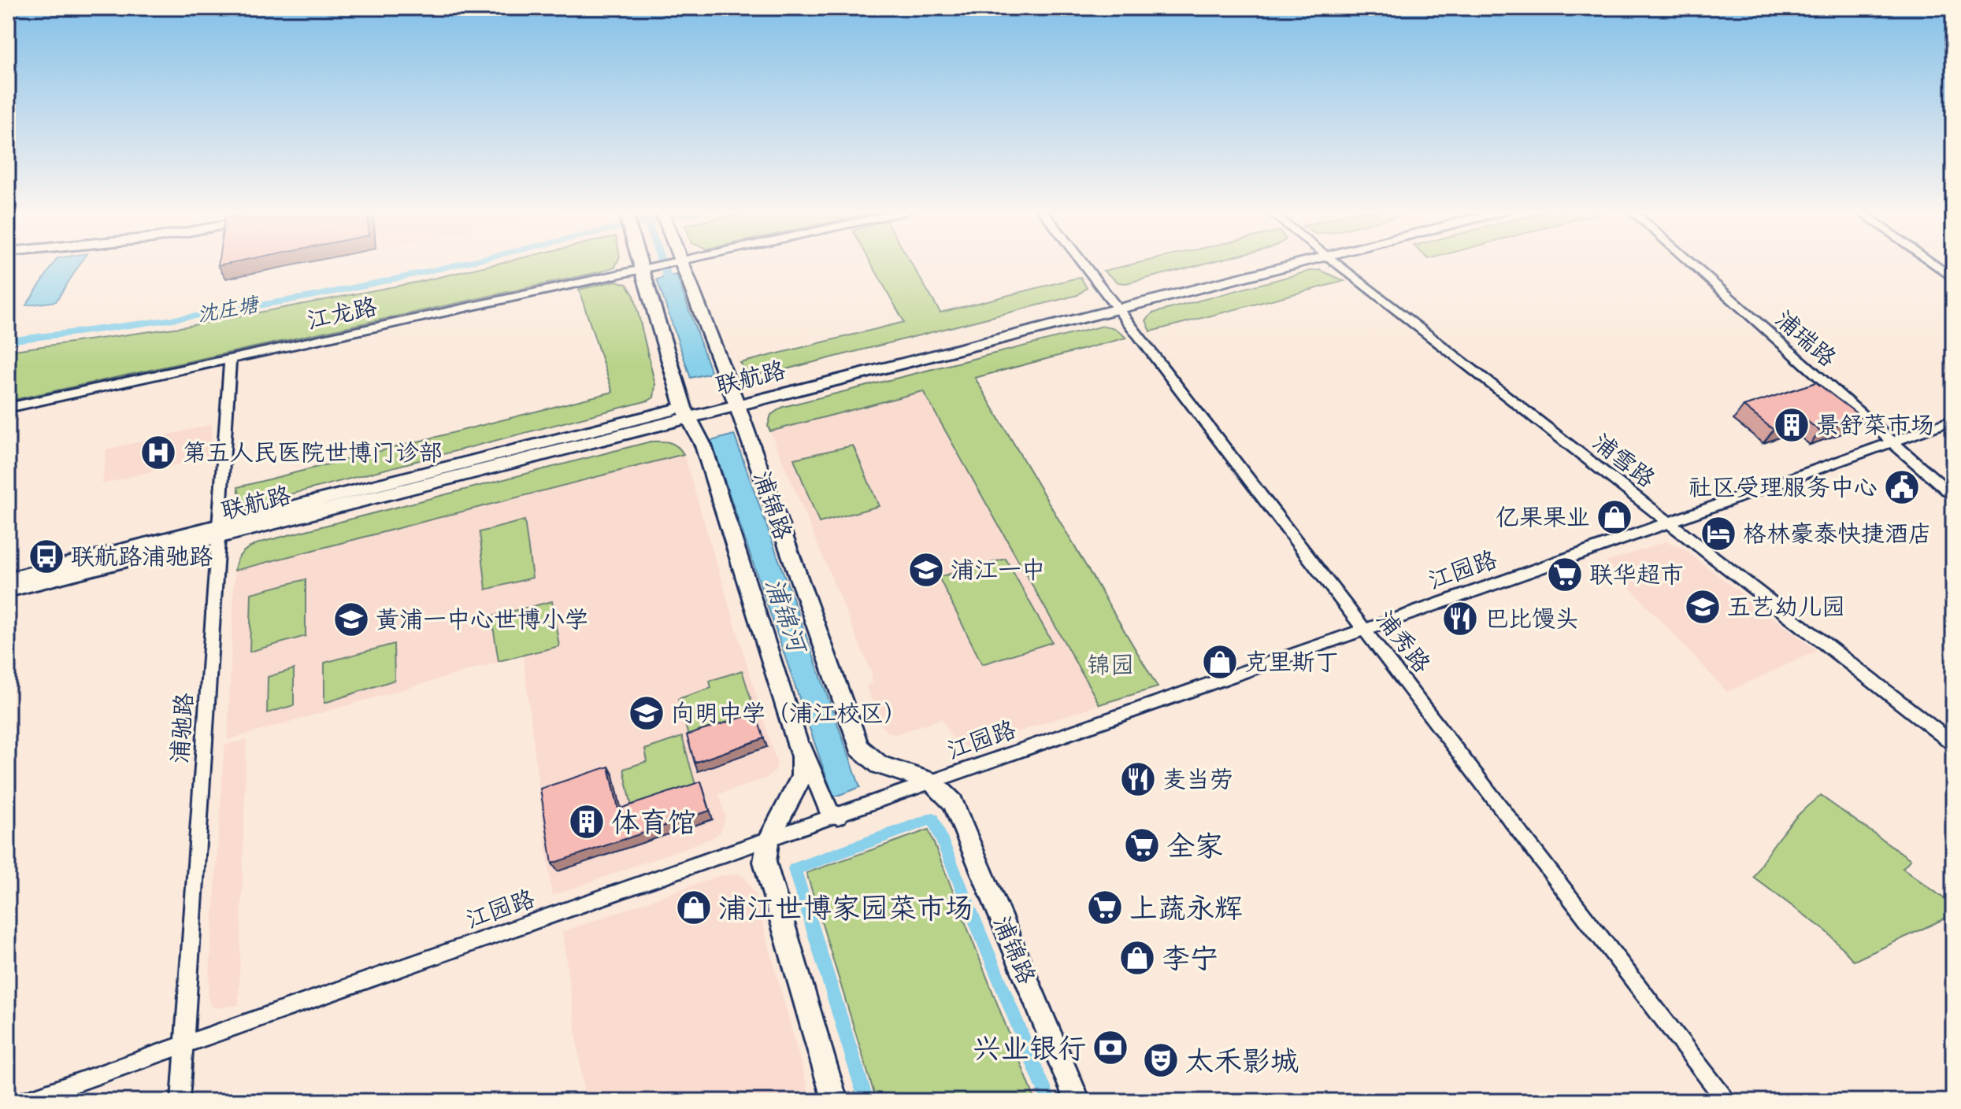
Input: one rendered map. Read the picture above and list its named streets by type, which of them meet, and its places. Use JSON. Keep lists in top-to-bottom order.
{
  "streets": {
    "main road": ["浦锦路"],
    "street": [
      "江龙路",
      "浦瑞路",
      "联航路",
      "浦雪路",
      "江园路",
      "浦秀路",
      "浦驰路"
    ]
  },
  "crossings": [
    ["江龙路", "浦锦路"],
    ["江龙路", "浦驰路"],
    ["浦瑞路", "江园路"],
    ["联航路", "浦锦路"],
    ["联航路", "浦秀路"],
    ["联航路", "浦驰路"],
    ["浦雪路", "江园路"],
    ["浦锦路", "江园路"],
    ["江园路", "浦秀路"],
    ["江园路", "浦驰路"]
  ],
  "water": ["沈庄塘", "浦锦河"],
  "parks": ["锦园"],
  "places": {
    "building": ["景舒菜市场", "体育馆"],
    "hospital": ["第五人民医院世博门诊部"],
    "public building": ["社区受理服务中心"],
    "shop": [
      "亿果果业",
      "克里斯丁",
      "浦江世博家园菜市场",
      "李宁"
    ],
    "hotel": ["格林豪泰快捷酒店"],
    "bus stop": ["联航路浦驰路"],
    "school or university": [
      "浦江一中",
      "五艺幼儿园",
      "黄浦一中心世博小学",
      "向明中学（浦江校区）"
    ],
    "supermarket": ["联华超市", "全家", "上蔬永辉"],
    "restaurant": ["巴比馒头", "麦当劳"],
    "bank": ["兴业银行"],
    "theatre": ["太禾影城"]
  }
}
